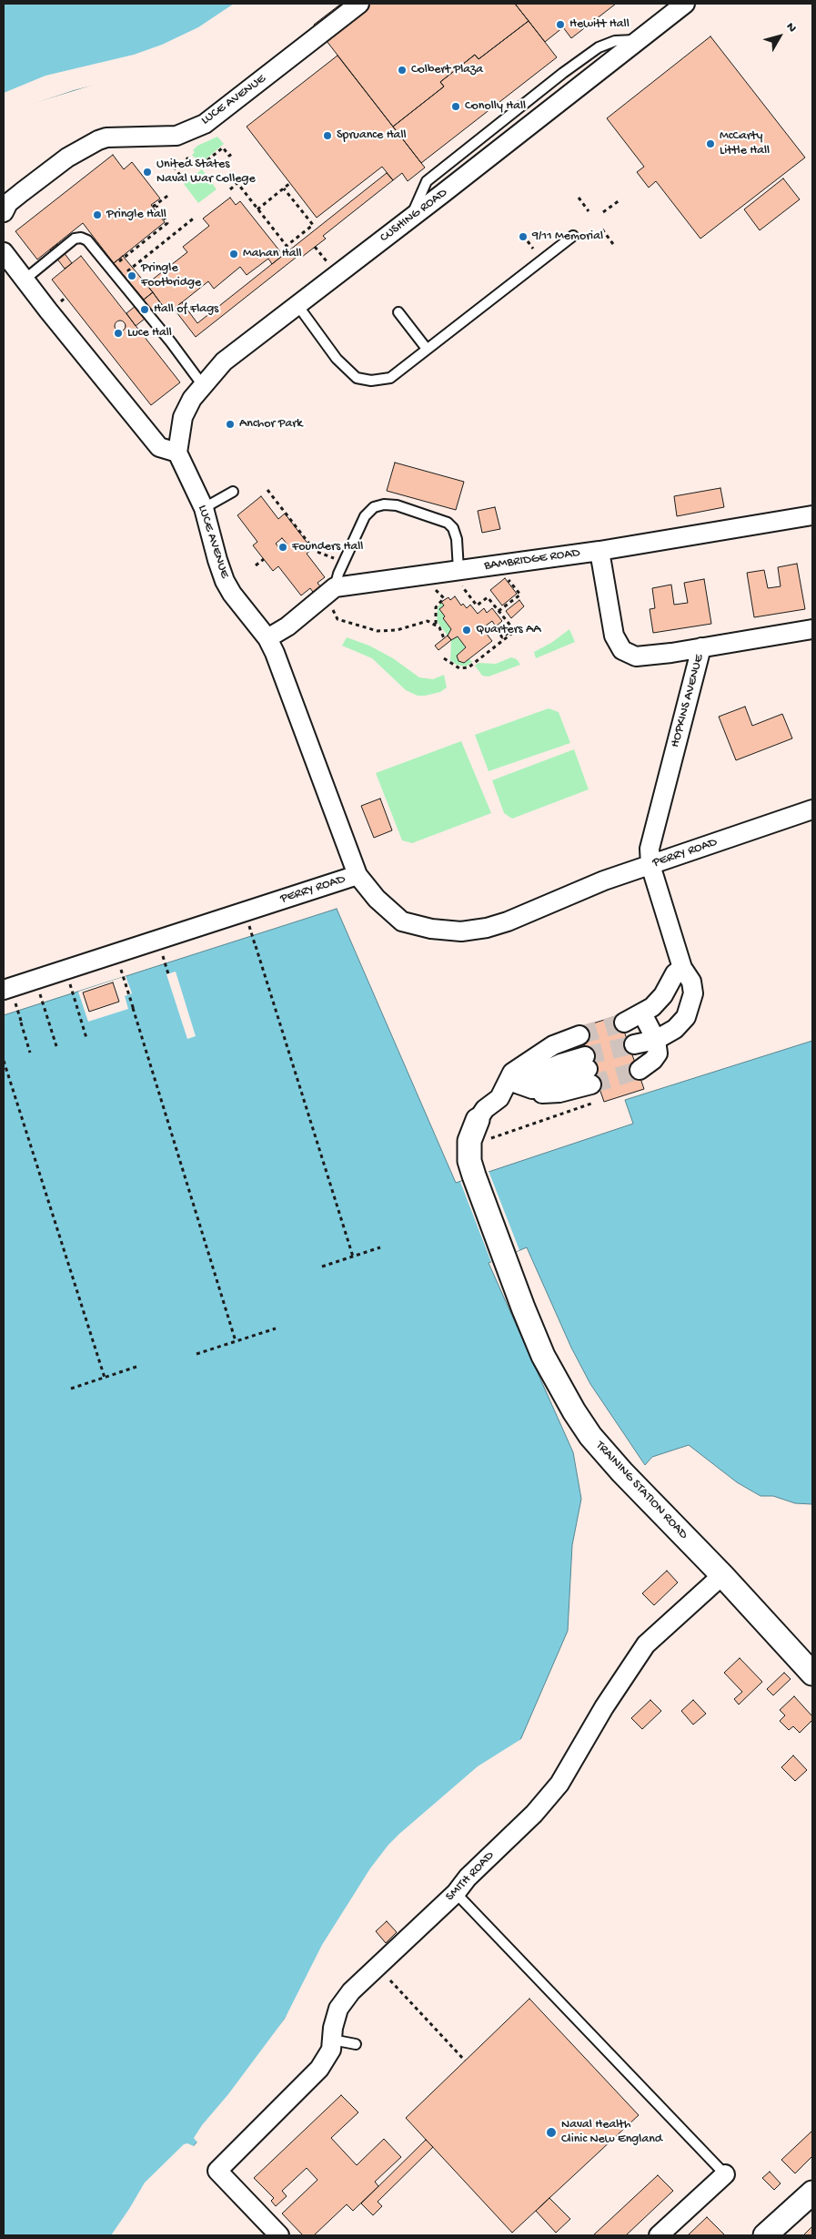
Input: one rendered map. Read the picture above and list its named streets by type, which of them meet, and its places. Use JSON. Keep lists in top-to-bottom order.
{
  "streets": {
    "street": [
      "LUCE AVENUE",
      "CUSHING ROAD",
      "BAMBRIDGE ROAD",
      "HOPKINS AVENUE",
      "PERRY ROAD",
      "TRAINING STATION ROAD",
      "SMITH ROAD"
    ]
  },
  "crossings": [
    ["LUCE AVENUE", "CUSHING ROAD"],
    ["LUCE AVENUE", "PERRY ROAD"],
    ["HOPKINS AVENUE", "PERRY ROAD"],
    ["TRAINING STATION ROAD", "SMITH ROAD"]
  ],
  "places": [
    "Hewitt Hall",
    "Colbert Plaza",
    "Conolly Hall",
    "Spruance Hall",
    "McCarty Little Hall",
    "United States Naval War College",
    "Pringle Hall",
    "9/11 Memorial",
    "Mahan Hall",
    "Pringle Footbridge",
    "Hall of Flags",
    "Luce Hall",
    "Anchor Park",
    "Founders Hall",
    "Quarters AA",
    "Naval Health Clinic New England"
  ],
  "north": "top right"
}
